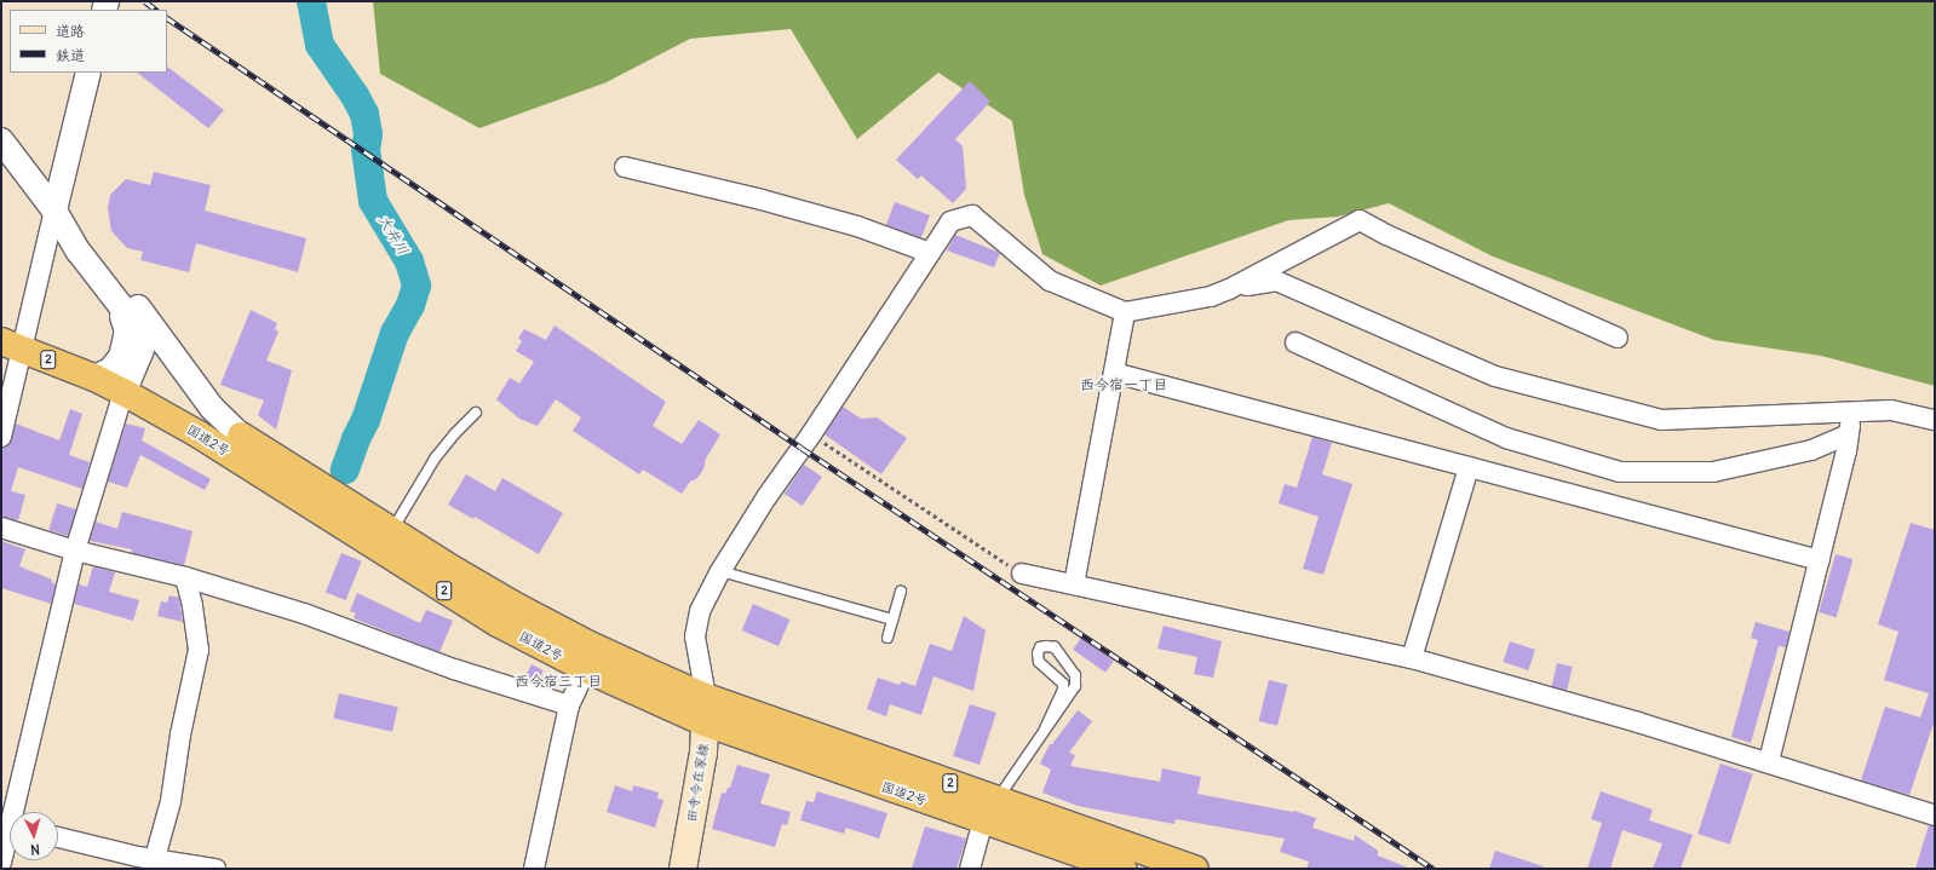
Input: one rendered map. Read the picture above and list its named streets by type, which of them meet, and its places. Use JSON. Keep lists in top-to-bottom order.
{
  "streets": {
    "highway": ["2", "国道2号"],
    "main road": ["田寺今在家線"]
  },
  "crossings": [
    ["国道2号", "田寺今在家線"]
  ],
  "districts": ["西今宿一丁目", "西今宿三丁目"],
  "water": ["大井川"],
  "legend": ["道路", "鉄道"],
  "north": "bottom"
}
